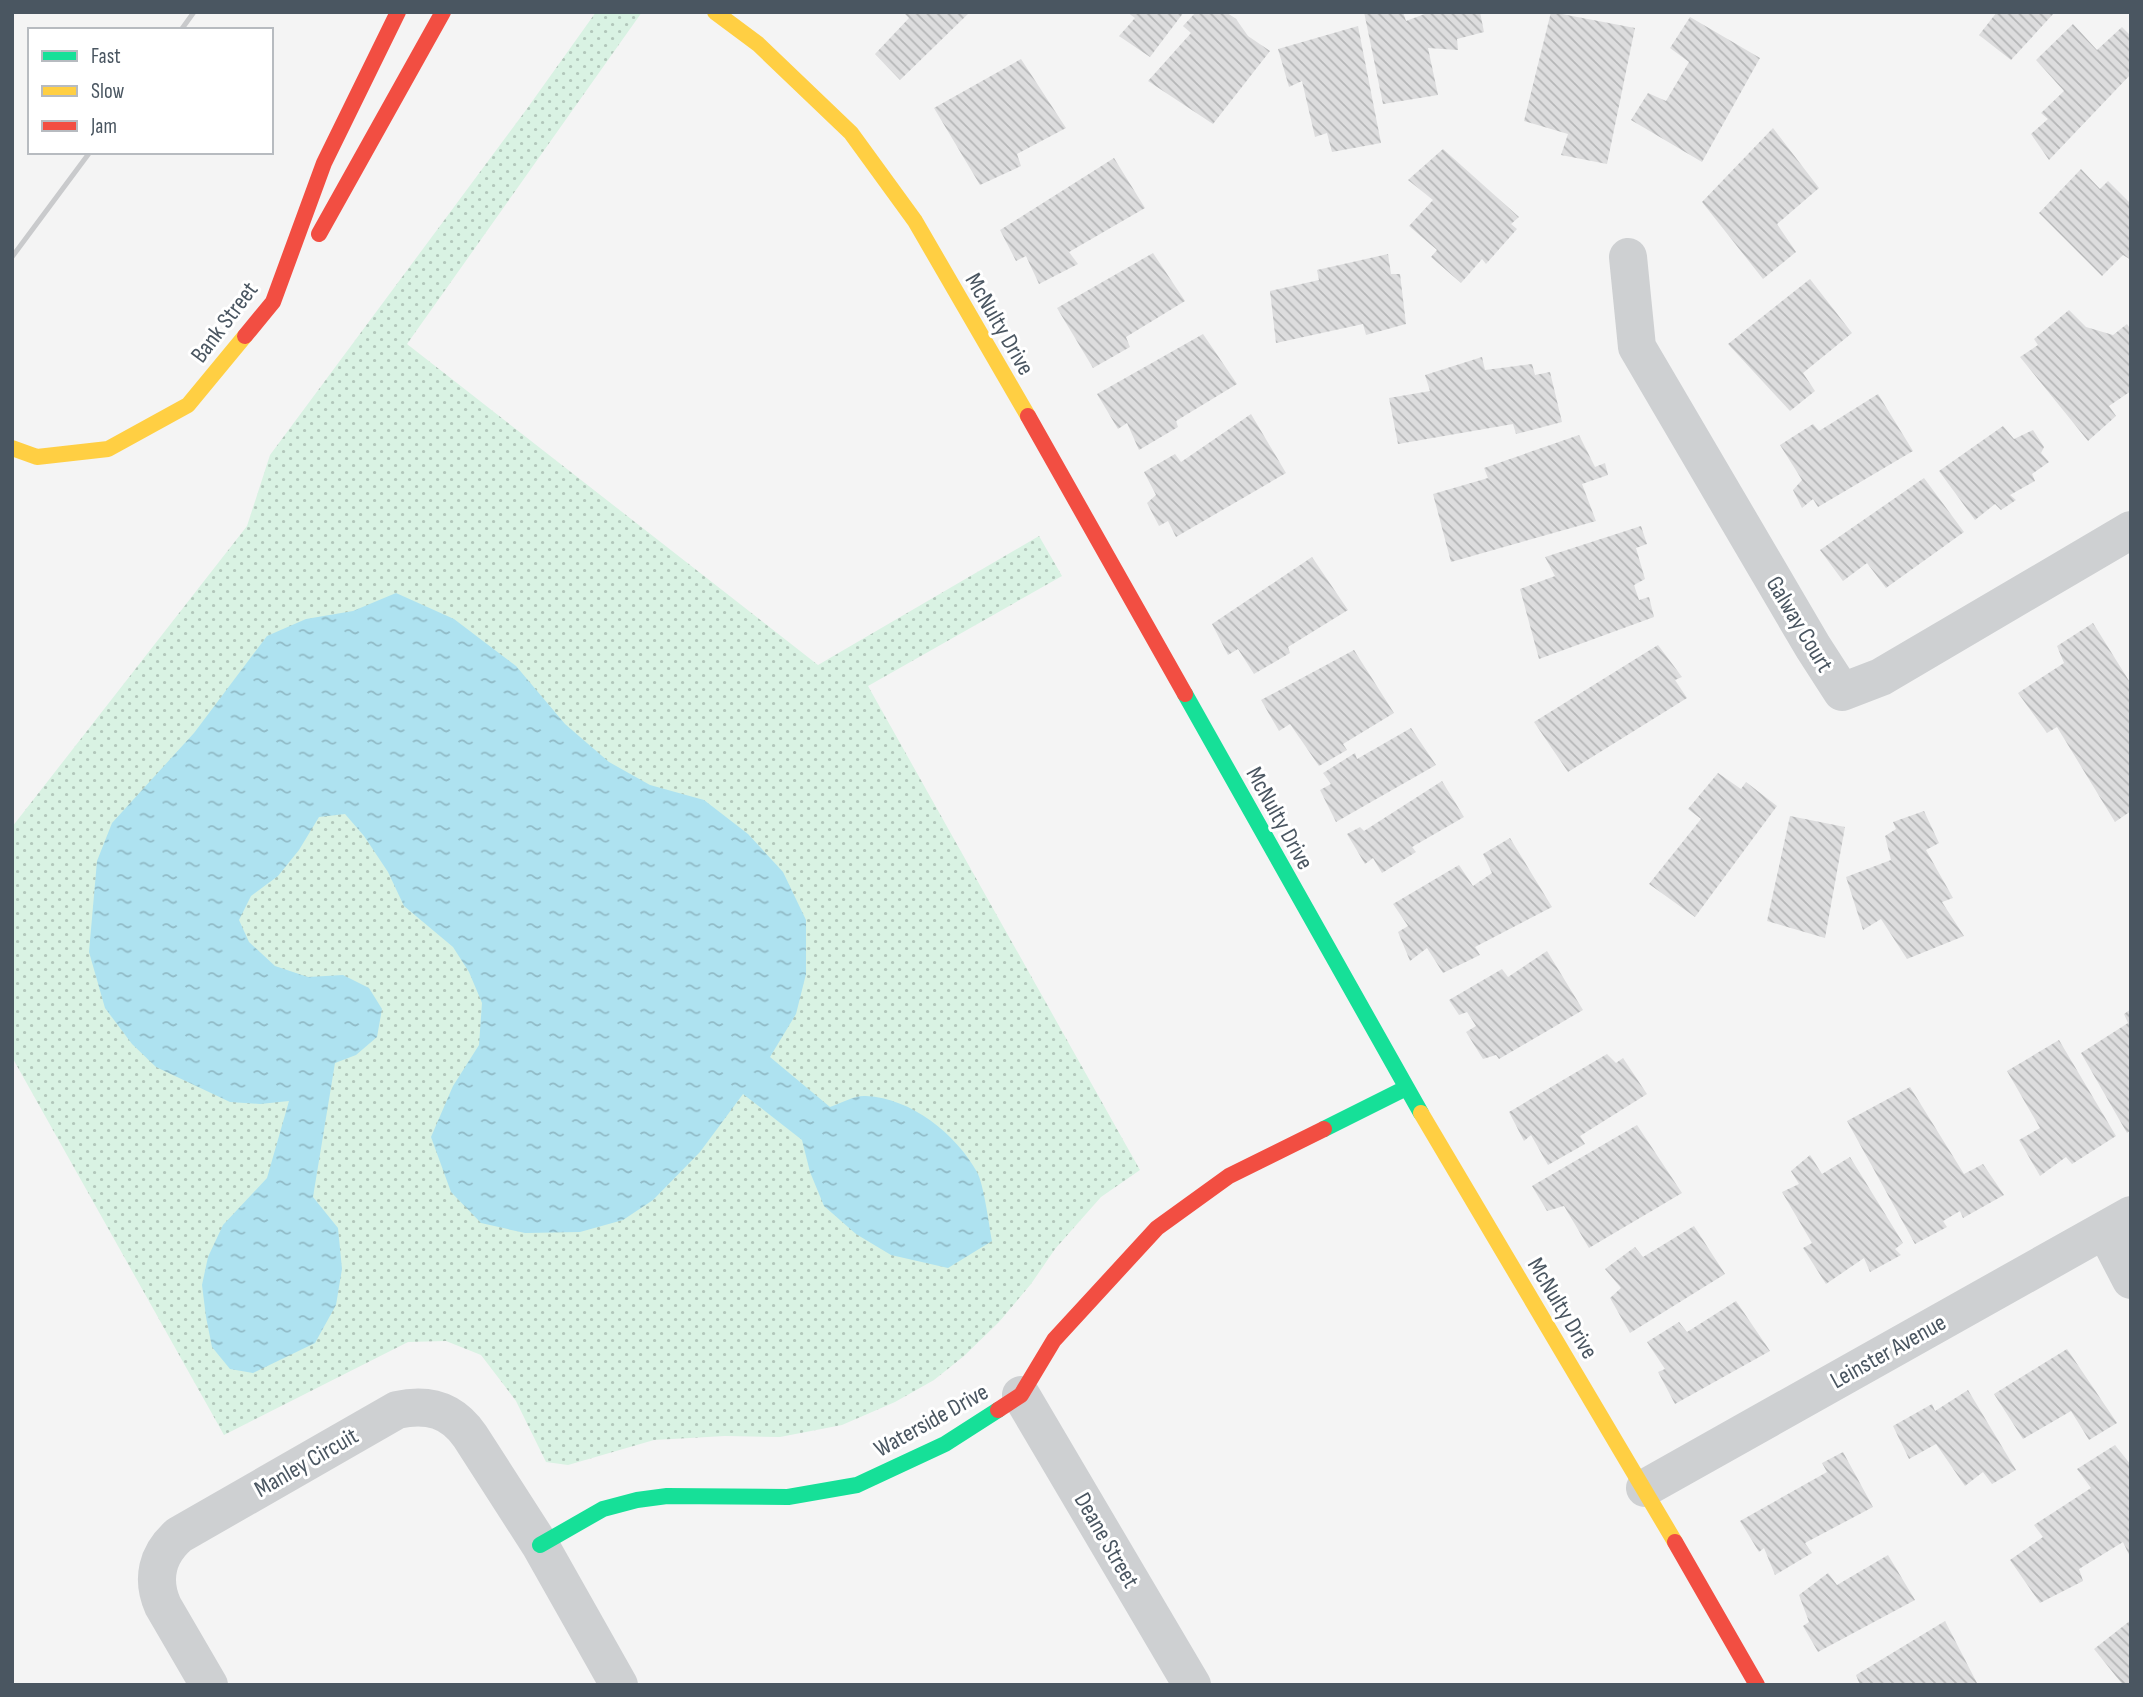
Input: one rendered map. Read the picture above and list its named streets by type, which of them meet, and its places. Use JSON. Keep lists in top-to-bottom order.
{
  "streets": {
    "street": [
      "Bank Street",
      "McNulty Drive",
      "Galway Court",
      "Leinster Avenue",
      "Waterside Drive",
      "Manley Circuit",
      "Deane Street"
    ]
  },
  "crossings": [
    ["McNulty Drive", "Leinster Avenue"],
    ["McNulty Drive", "Waterside Drive"],
    ["Waterside Drive", "Manley Circuit"],
    ["Waterside Drive", "Deane Street"]
  ],
  "legend": ["Fast", "Slow", "Jam"]
}
